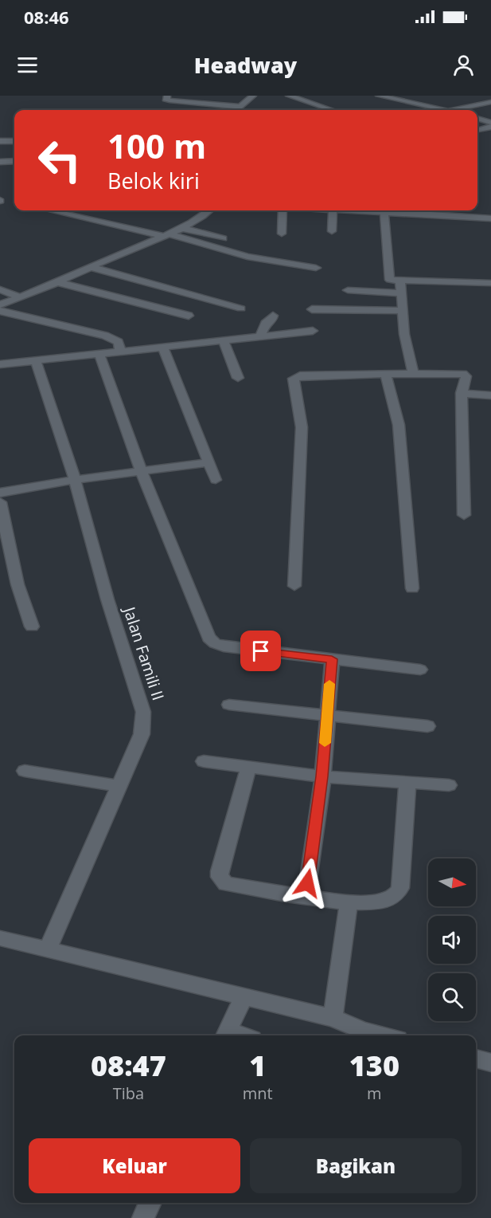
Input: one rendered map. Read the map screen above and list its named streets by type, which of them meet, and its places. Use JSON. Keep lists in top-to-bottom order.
{
  "streets": {
    "street": ["Jalan Famili II"]
  },
  "north": "right",
  "page": {
    "status": "08:46",
    "header": "Headway",
    "turn": ["100 m", "Belok kiri"],
    "eta": [
      "08:47",
      "Tiba",
      "1",
      "mnt",
      "130",
      "m"
    ],
    "buttons": ["Keluar", "Bagikan"]
  }
}
